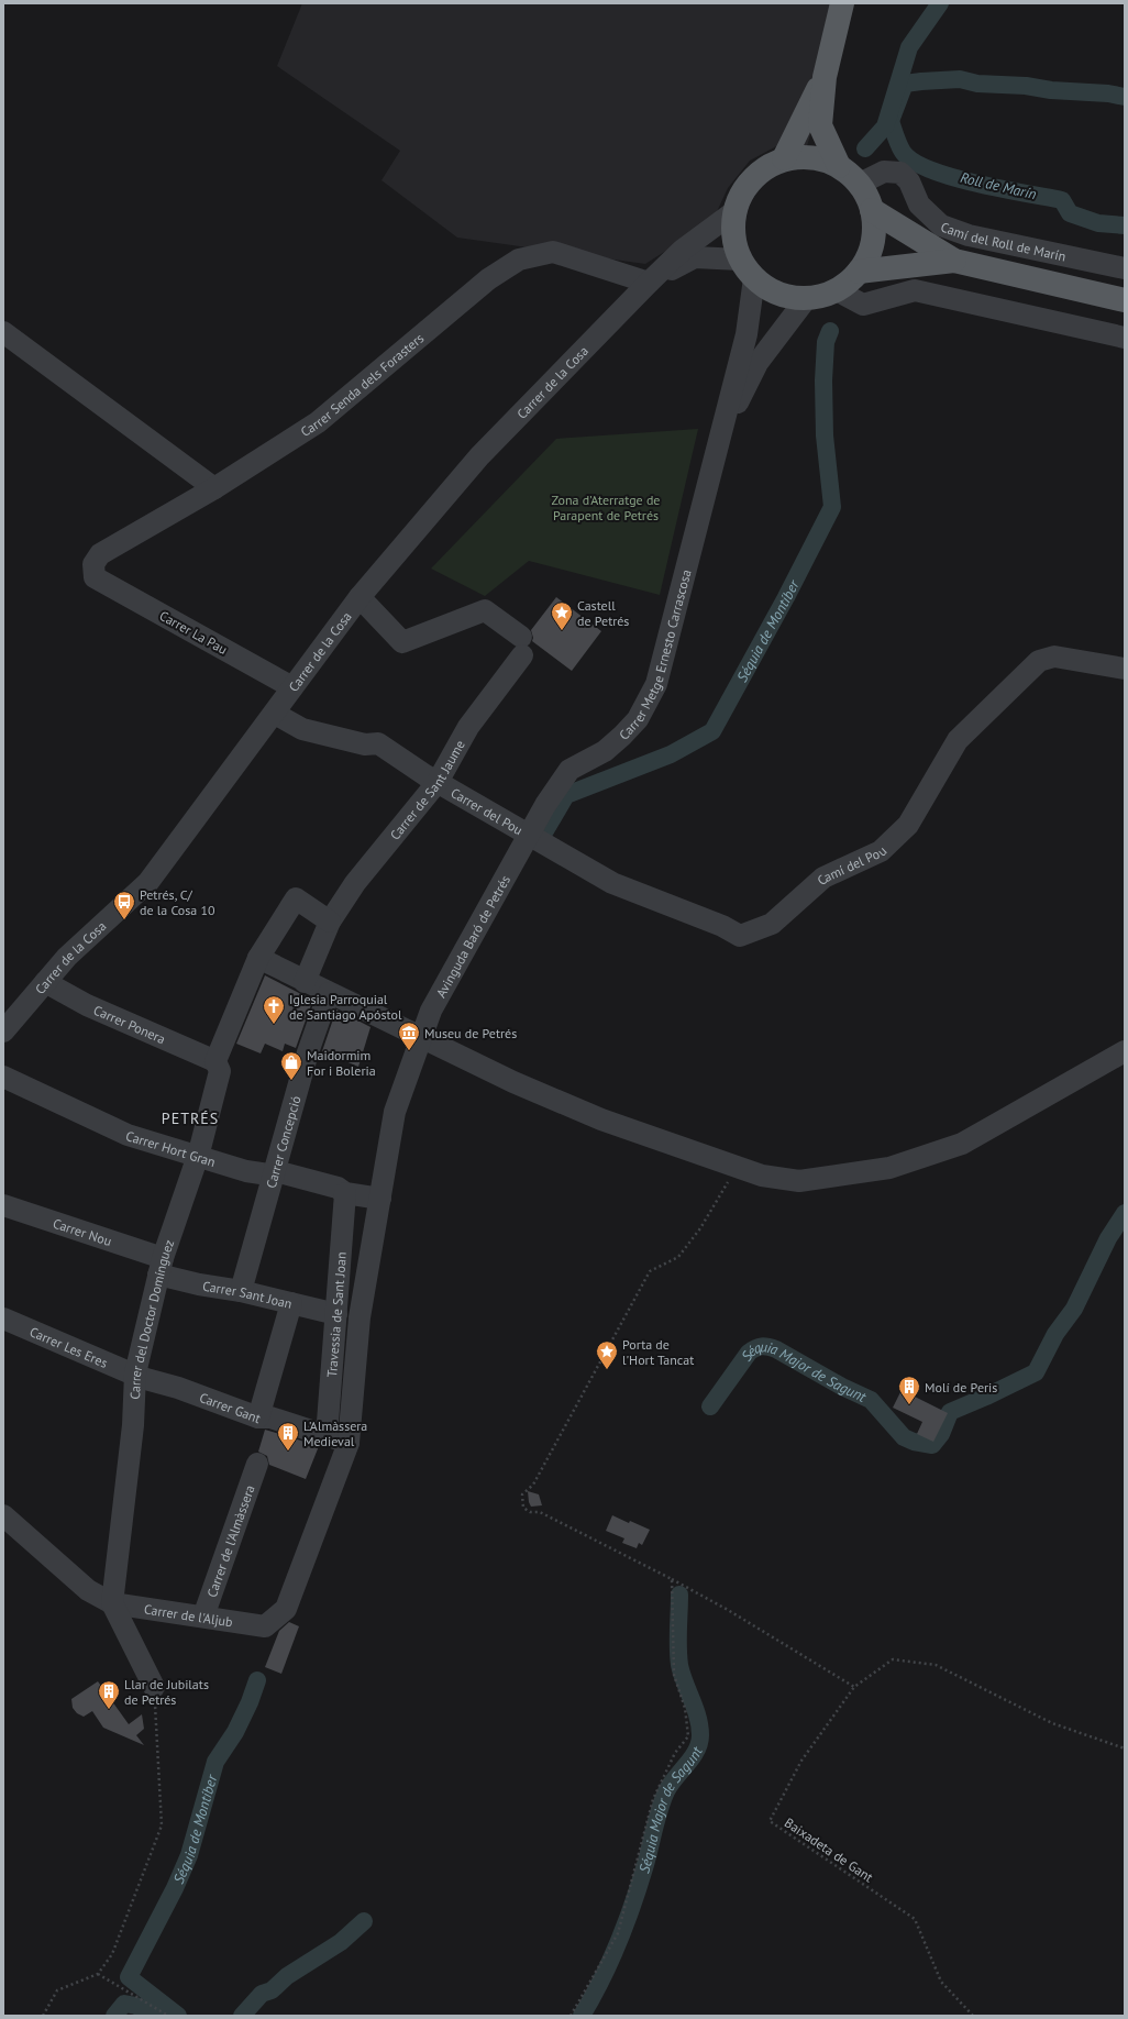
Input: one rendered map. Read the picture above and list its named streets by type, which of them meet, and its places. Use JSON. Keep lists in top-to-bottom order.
{
  "streets": {
    "street": [
      "Camí del Roll de Marín",
      "Carrer de la Cosa",
      "Carrer Senda dels Forasters",
      "Carrer La Pau",
      "Carrer Metge Ernesto Carrascosa",
      "Carrer de Sant Jaume",
      "Carrer del Pou",
      "Camí del Pou",
      "Avinguda Baró de Petrés",
      "Carrer Ponera",
      "Carrer Concepció",
      "Carrer Hort Gran",
      "Carrer Nou",
      "Carrer Sant Joan",
      "Travessia de Sant Joan",
      "Carrer del Doctor Domínguez",
      "Carrer Les Eres",
      "Carrer Gant",
      "Carrer de l'Almàssera",
      "Carrer de l'Aljub"
    ],
    "path": ["Baixadeta de Gant"]
  },
  "crossings": [
    ["Camí del Roll de Marín", "Carrer de la Cosa"],
    ["Carrer de la Cosa", "Carrer Senda dels Forasters"],
    ["Carrer de la Cosa", "Carrer La Pau"],
    ["Carrer de la Cosa", "Carrer de Sant Jaume"],
    ["Carrer de la Cosa", "Carrer del Pou"],
    ["Carrer de la Cosa", "Carrer Ponera"],
    ["Carrer Senda dels Forasters", "Carrer La Pau"],
    ["Carrer Metge Ernesto Carrascosa", "Carrer del Pou"],
    ["Carrer Metge Ernesto Carrascosa", "Camí del Pou"],
    ["Carrer Metge Ernesto Carrascosa", "Avinguda Baró de Petrés"],
    ["Carrer de Sant Jaume", "Carrer del Pou"],
    ["Carrer de Sant Jaume", "Carrer del Doctor Domínguez"],
    ["Carrer del Pou", "Camí del Pou"],
    ["Carrer del Pou", "Avinguda Baró de Petrés"],
    ["Camí del Pou", "Avinguda Baró de Petrés"],
    ["Avinguda Baró de Petrés", "Carrer Hort Gran"],
    ["Avinguda Baró de Petrés", "Carrer Gant"],
    ["Avinguda Baró de Petrés", "Carrer de l'Aljub"],
    ["Carrer Ponera", "Carrer del Doctor Domínguez"],
    ["Carrer Concepció", "Carrer Hort Gran"],
    ["Carrer Concepció", "Carrer Sant Joan"],
    ["Carrer Hort Gran", "Travessia de Sant Joan"],
    ["Carrer Hort Gran", "Carrer del Doctor Domínguez"],
    ["Carrer Nou", "Carrer Sant Joan"],
    ["Carrer Nou", "Carrer del Doctor Domínguez"],
    ["Carrer Sant Joan", "Travessia de Sant Joan"],
    ["Carrer Sant Joan", "Carrer del Doctor Domínguez"],
    ["Travessia de Sant Joan", "Carrer Gant"],
    ["Carrer del Doctor Domínguez", "Carrer Les Eres"],
    ["Carrer del Doctor Domínguez", "Carrer Gant"],
    ["Carrer del Doctor Domínguez", "Carrer de l'Aljub"],
    ["Carrer Les Eres", "Carrer Gant"],
    ["Carrer de l'Almàssera", "Carrer de l'Aljub"]
  ],
  "districts": ["PETRÉS"],
  "water": ["Roll de Marín", "Séquia de Montíber", "Séquia Major de Sagunt"],
  "parks": ["Zona d'Aterratge de Parapent de Petrés"],
  "places": {
    "place": ["Castell de Petrés", "Porta de l'Hort Tancat"],
    "bus stop": ["Petrés, C/ de la Cosa 10"],
    "church": ["Iglesia Parroquial de Santiago Apóstol"],
    "museum": ["Museu de Petrés"],
    "shop": ["Maidormim For i Boleria"],
    "building": ["Molí de Peris", "L'Almàssera Medieval", "Llar de Jubilats de Petrés"]
  }
}
